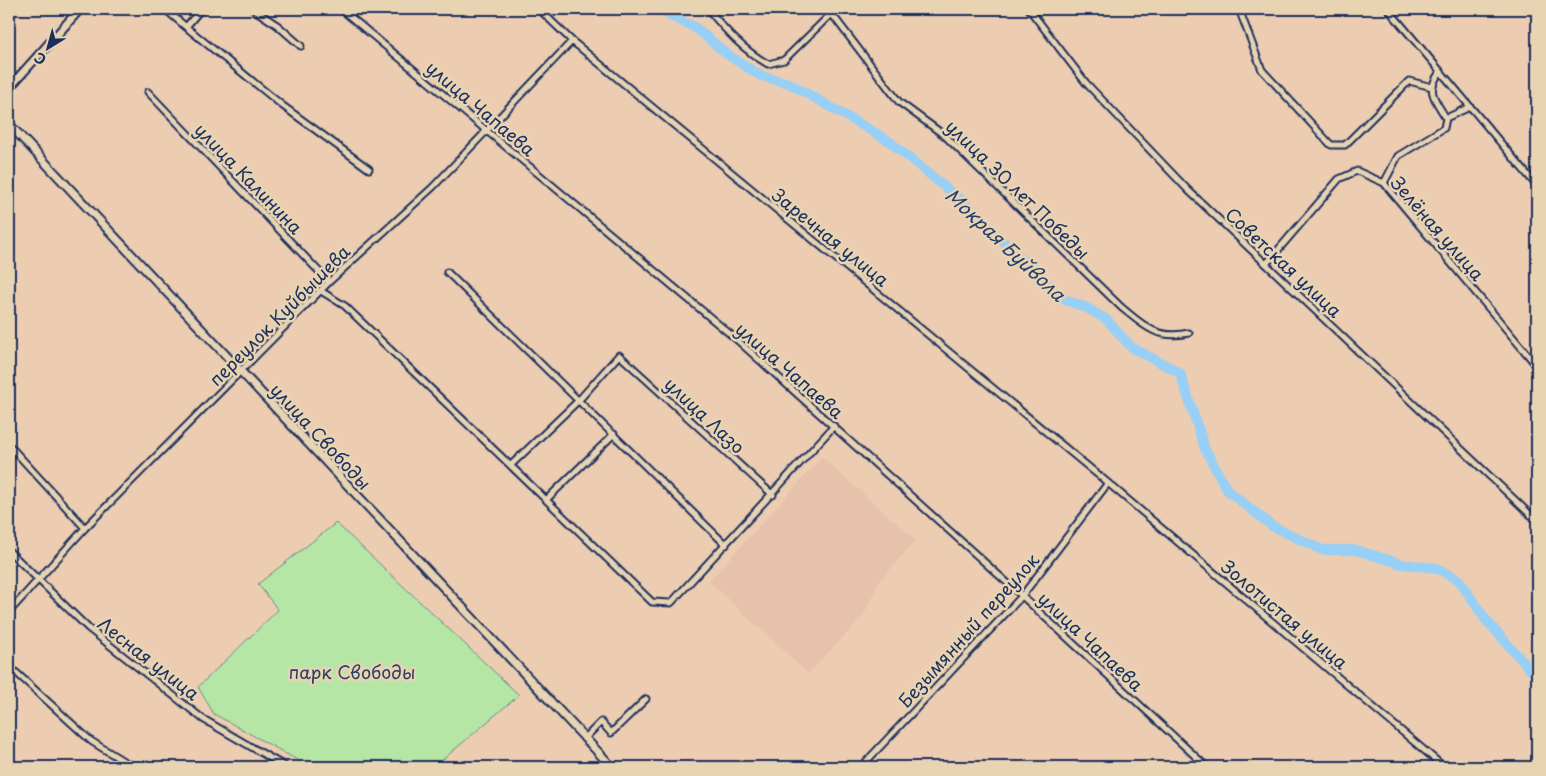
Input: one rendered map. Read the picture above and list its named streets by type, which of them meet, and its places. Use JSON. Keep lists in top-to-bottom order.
{
  "streets": {
    "main road": ["улица Свободы"],
    "street": [
      "улица Чапаева",
      "улица Калинина",
      "улица 30 лет Победы",
      "Зелёная улица",
      "Заречная улица",
      "Советская улица",
      "переулок Куйбышева",
      "улица Лазо",
      "Золотистая улица",
      "Безымянный переулок",
      "Лесная улица"
    ]
  },
  "crossings": [
    ["улица Чапаева", "переулок Куйбышева"],
    ["улица Чапаева", "Безымянный переулок"],
    ["улица Калинина", "переулок Куйбышева"],
    ["Зелёная улица", "Советская улица"],
    ["Заречная улица", "переулок Куйбышева"],
    ["Заречная улица", "Золотистая улица"],
    ["Заречная улица", "Безымянный переулок"],
    ["переулок Куйбышева", "улица Свободы"],
    ["переулок Куйбышева", "Лесная улица"],
    ["Золотистая улица", "Безымянный переулок"]
  ],
  "water": ["Мокрая Буйвола"],
  "parks": ["парк Свободы"],
  "north": "bottom left"
}
